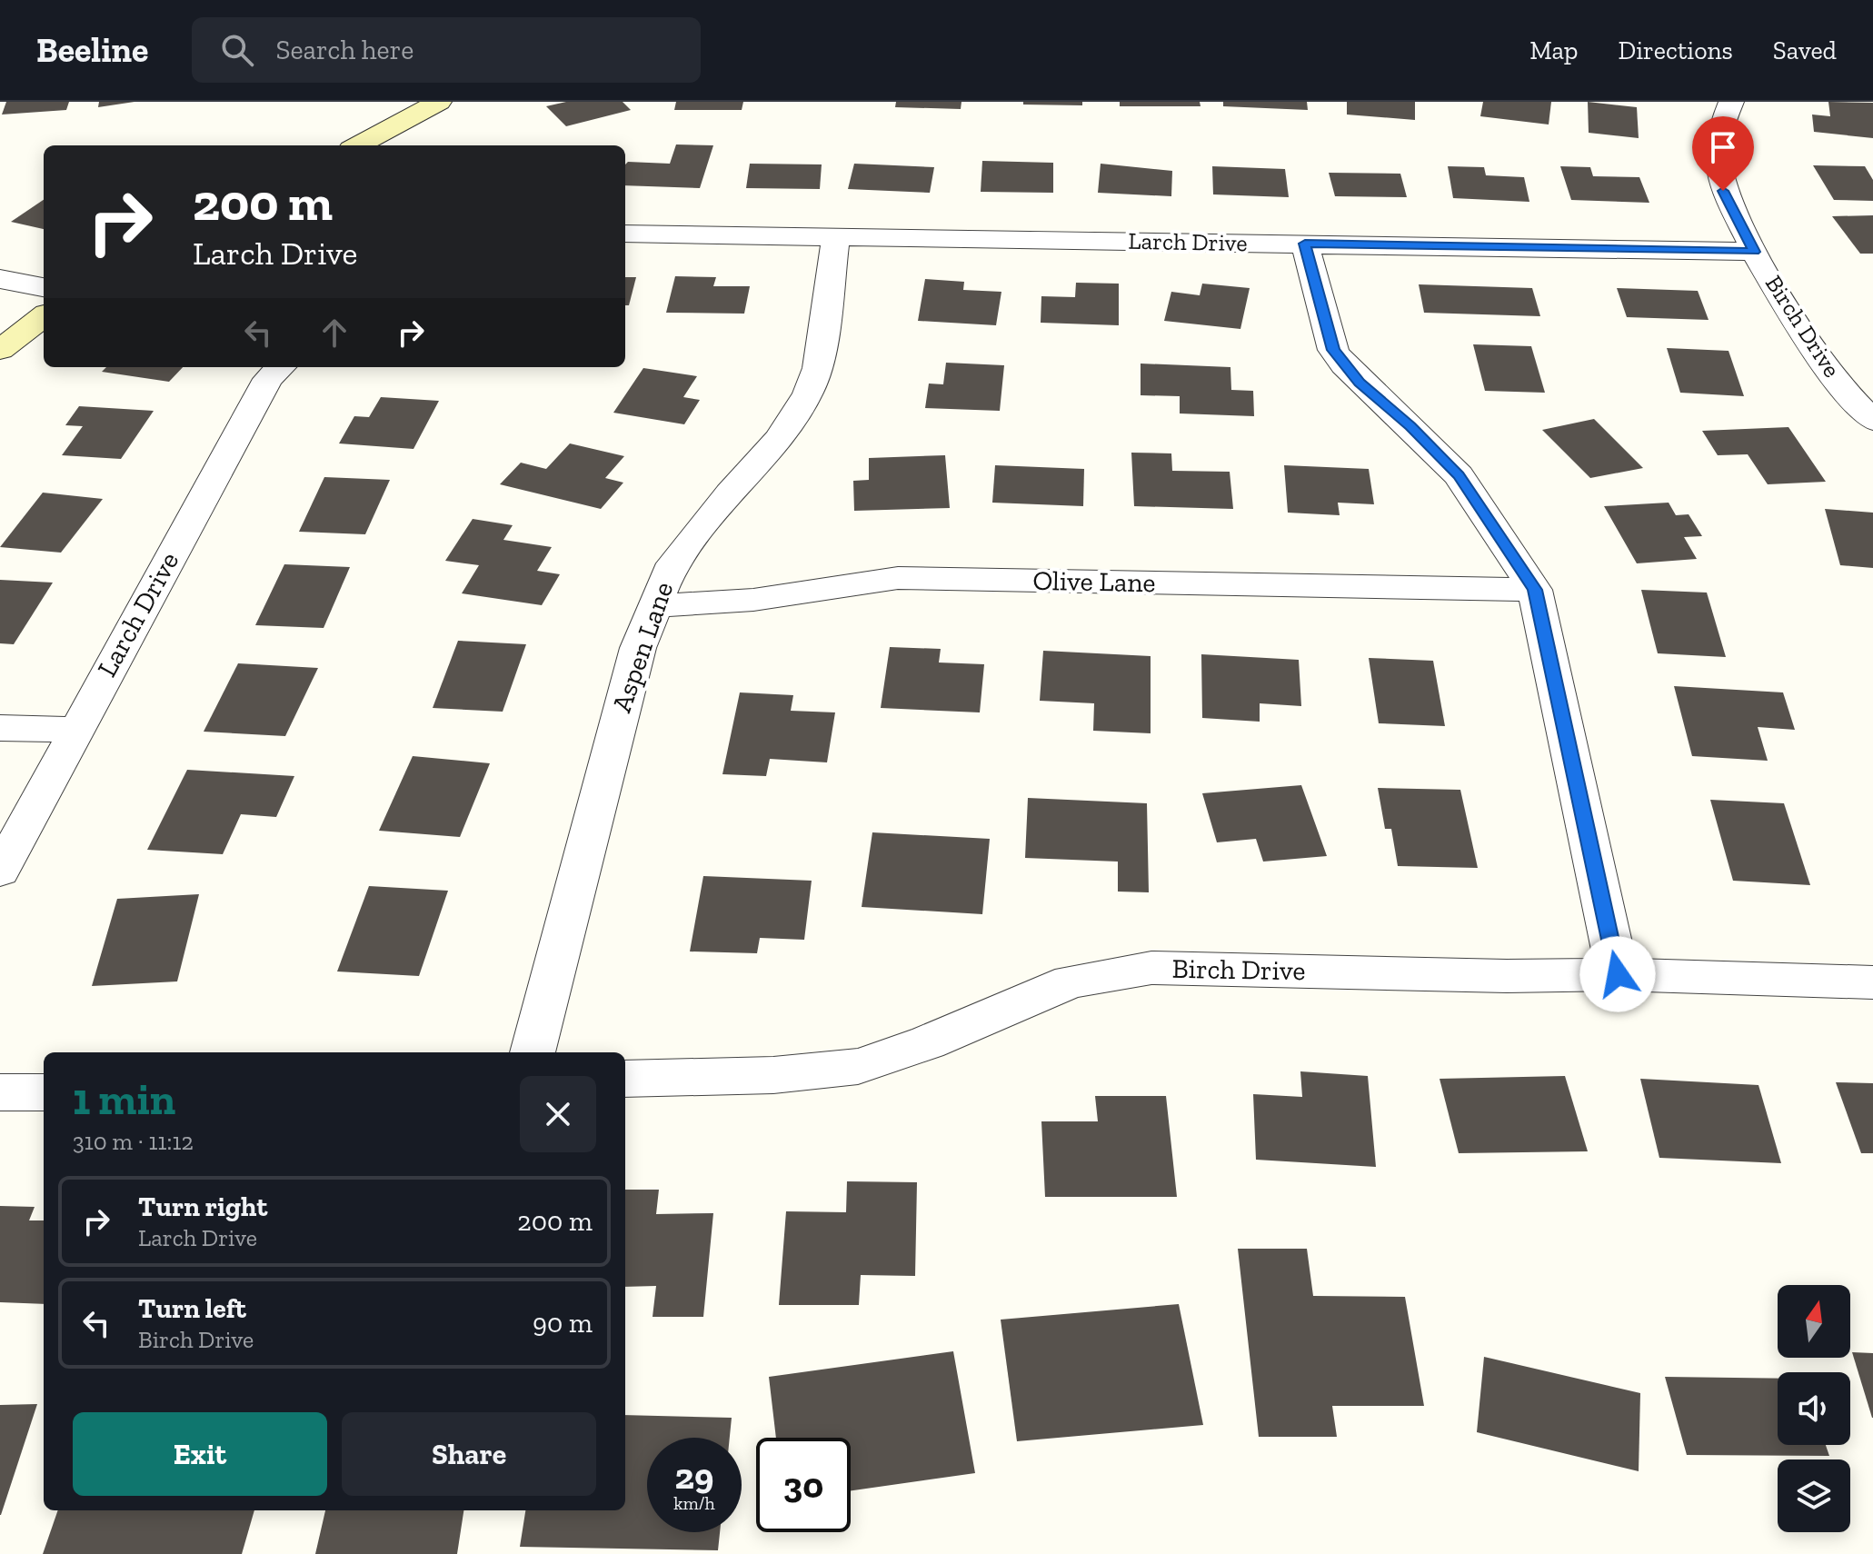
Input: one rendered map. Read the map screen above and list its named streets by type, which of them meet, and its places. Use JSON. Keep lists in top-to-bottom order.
{
  "streets": {
    "street": [
      "Larch Drive",
      "Birch Drive",
      "Olive Lane",
      "Aspen Lane"
    ]
  },
  "crossings": [
    ["Larch Drive", "Birch Drive"],
    ["Larch Drive", "Aspen Lane"],
    ["Olive Lane", "Aspen Lane"]
  ],
  "north": "top",
  "page": {
    "header": "Beeline",
    "search": "Search here",
    "nav": ["Map", "Directions", "Saved"],
    "turn": ["200 m", "Larch Drive"],
    "heading": ["1 min", "310 m · 11:12"],
    "list": [
      {
        "name": "Turn right",
        "note": "Larch Drive",
        "value": "200 m"
      },
      {
        "name": "Turn left",
        "note": "Birch Drive",
        "value": "90 m"
      }
    ],
    "buttons": ["Exit", "Share"],
    "speed": "29 km/h",
    "limit": "30"
  }
}
